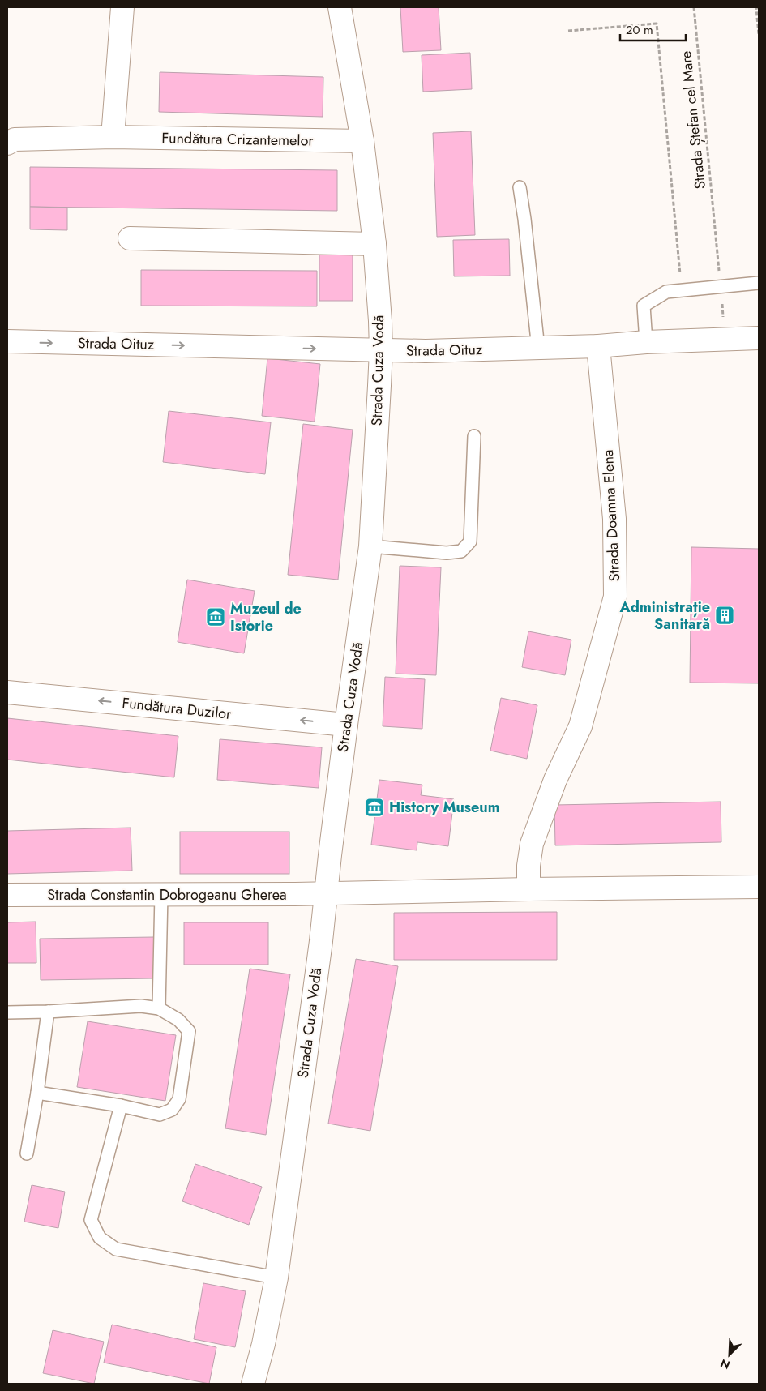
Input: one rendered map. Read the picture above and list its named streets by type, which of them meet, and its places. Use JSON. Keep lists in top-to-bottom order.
{
  "streets": {
    "street": [
      "Fundătura Crizantemelor",
      "Strada Oituz",
      "Strada Cuza Vodă",
      "Strada Doamna Elena",
      "Fundătura Duzilor",
      "Strada Constantin Dobrogeanu Gherea"
    ],
    "path": ["Strada Ștefan cel Mare"]
  },
  "crossings": [
    ["Fundătura Crizantemelor", "Strada Cuza Vodă"],
    ["Strada Oituz", "Strada Cuza Vodă"],
    ["Strada Oituz", "Strada Doamna Elena"],
    ["Strada Cuza Vodă", "Fundătura Duzilor"],
    ["Strada Cuza Vodă", "Strada Constantin Dobrogeanu Gherea"],
    ["Strada Doamna Elena", "Strada Constantin Dobrogeanu Gherea"]
  ],
  "one_way": ["Fundătura Duzilor"],
  "places": {
    "building": ["Administrație Sanitară"],
    "museum": ["Muzeul de Istorie", "History Museum"]
  },
  "scale_bar": "20 m",
  "north": "bottom left"
}
